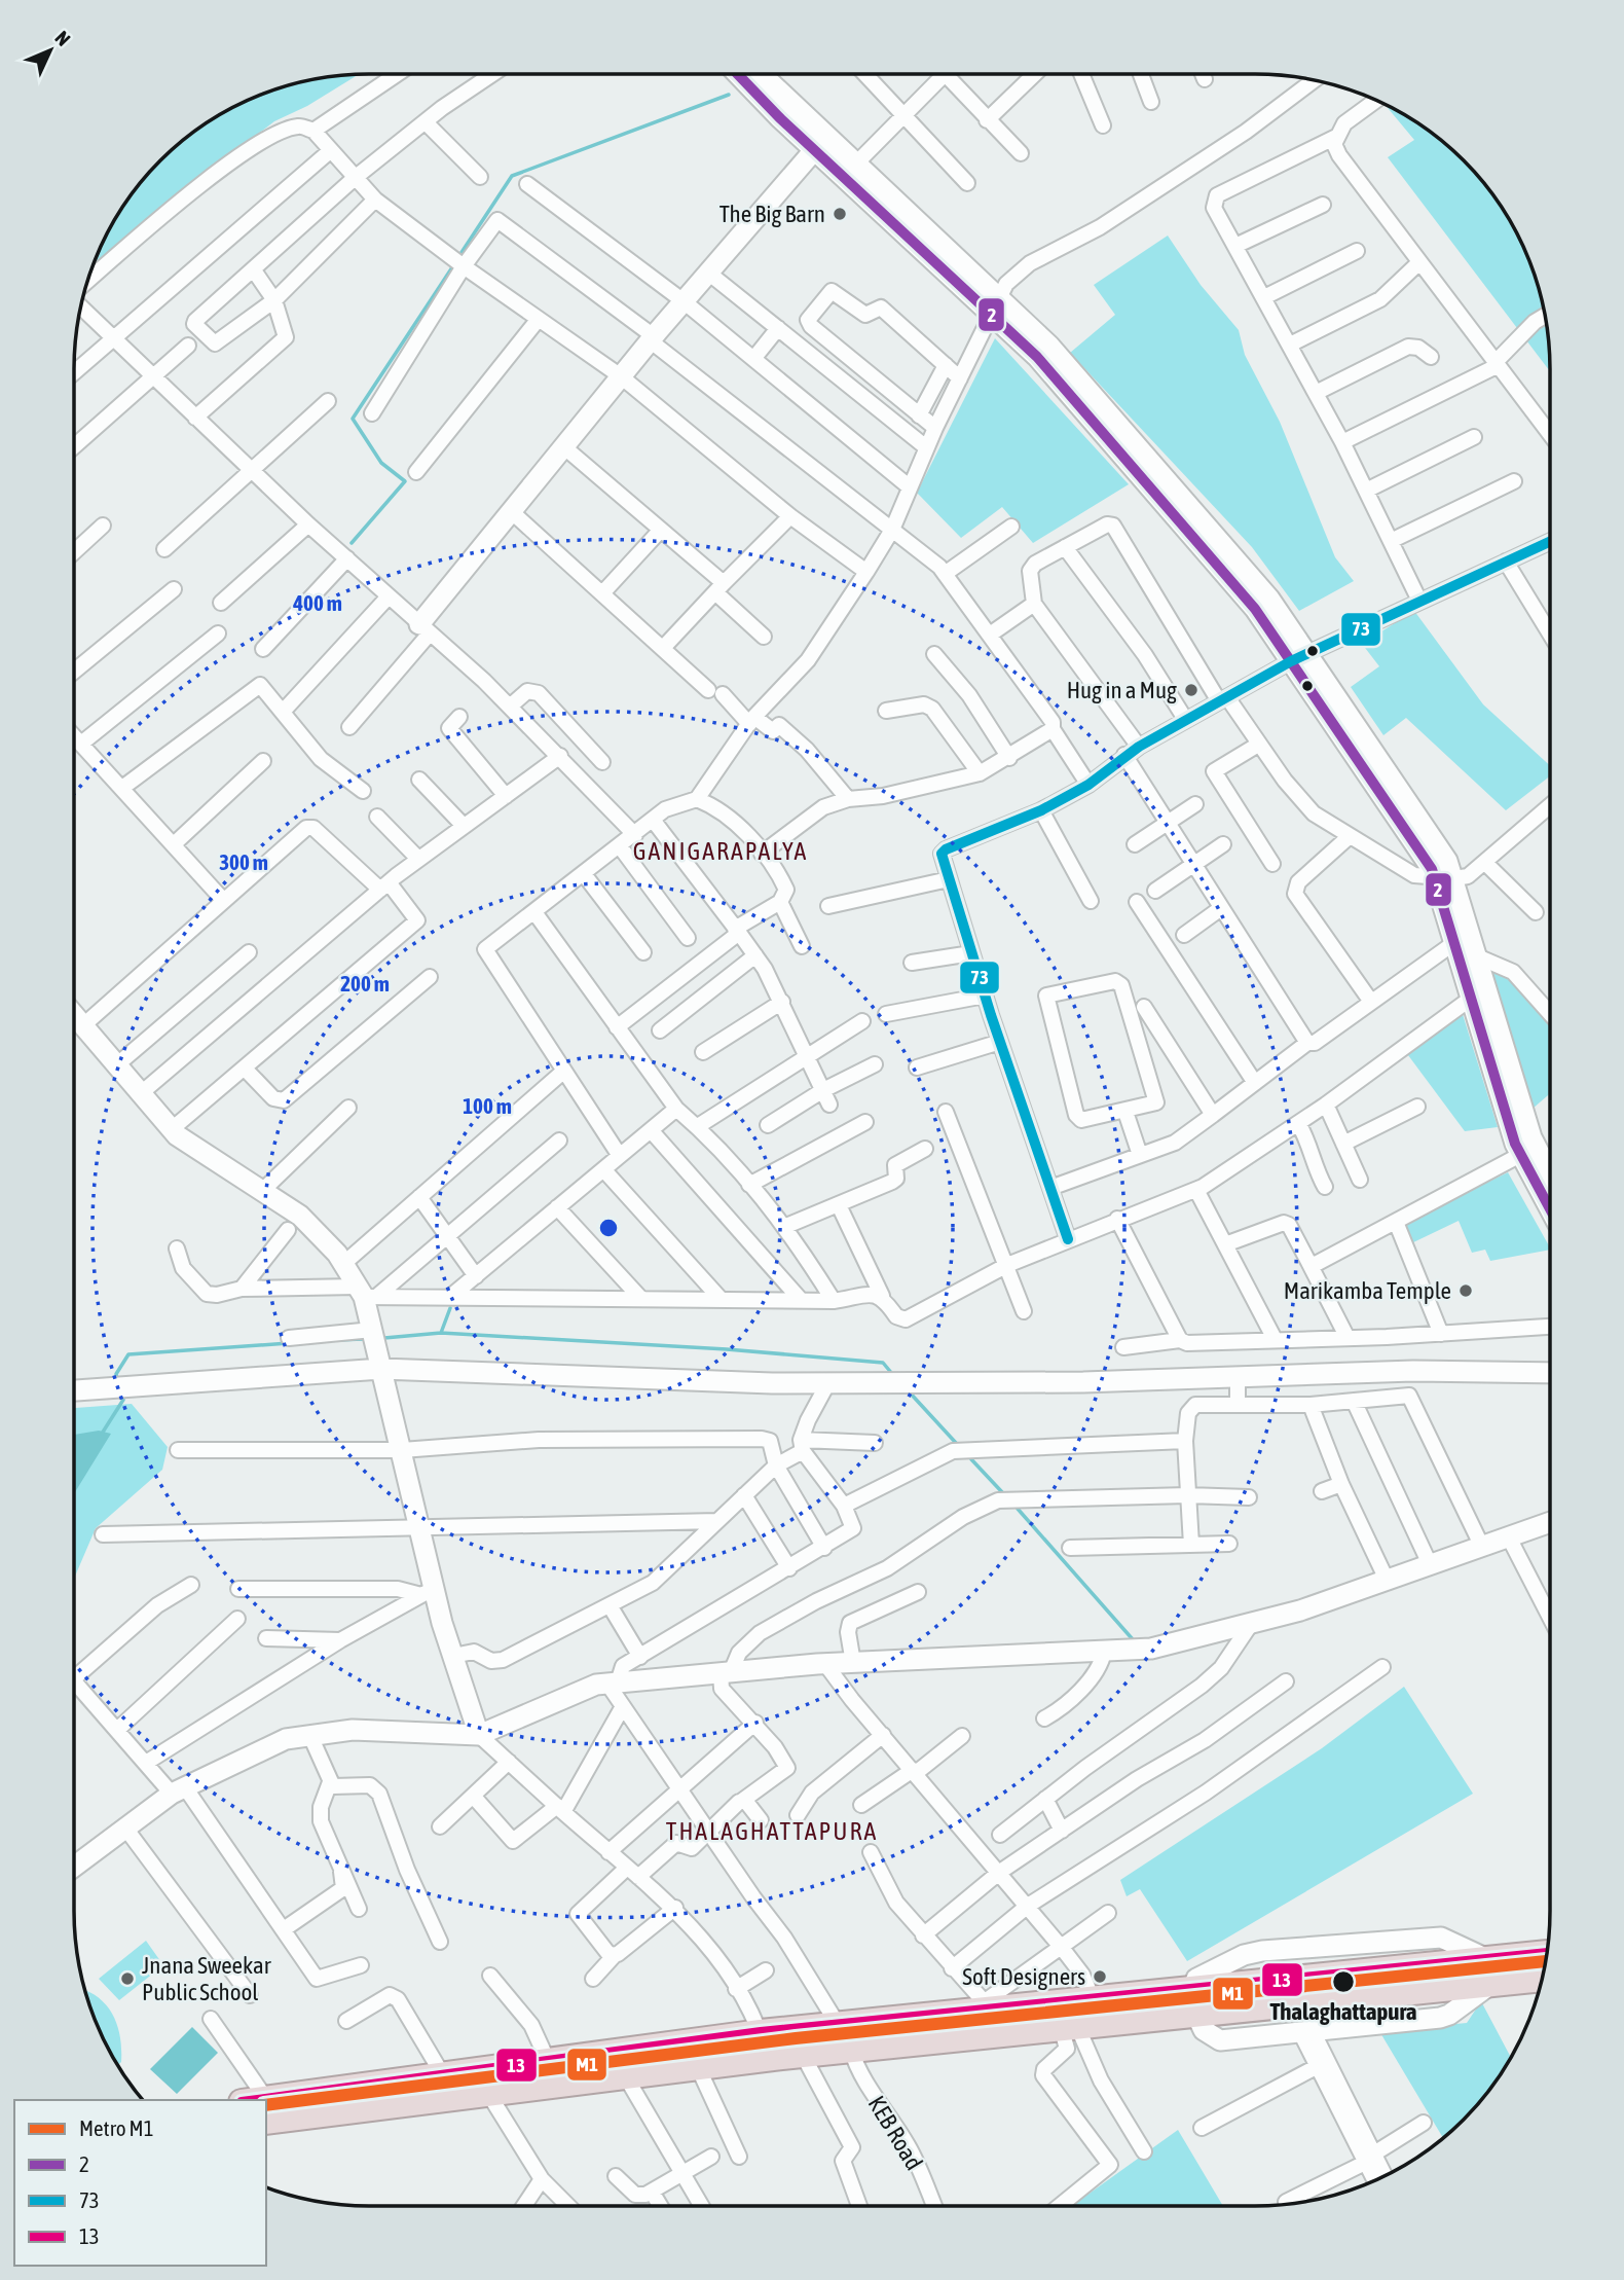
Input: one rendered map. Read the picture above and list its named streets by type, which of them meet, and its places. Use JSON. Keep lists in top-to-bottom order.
{
  "streets": {
    "street": ["KEB Road"]
  },
  "districts": ["GANIGARAPALYA", "THALAGHATTAPURA"],
  "places": [
    "The Big Barn",
    "Hug in a Mug",
    "Marikamba Temple",
    "Soft Designers",
    "Jnana Sweekar Public School",
    "Thalaghattapura"
  ],
  "lines": [
    "transit line 2",
    "transit line 73",
    "transit line 13",
    "metro line M1"
  ],
  "legend": [
    "Metro M1",
    "2",
    "73",
    "13"
  ],
  "north": "top right",
  "rings": [
    "400 m",
    "300 m",
    "200 m",
    "100 m"
  ]
}
